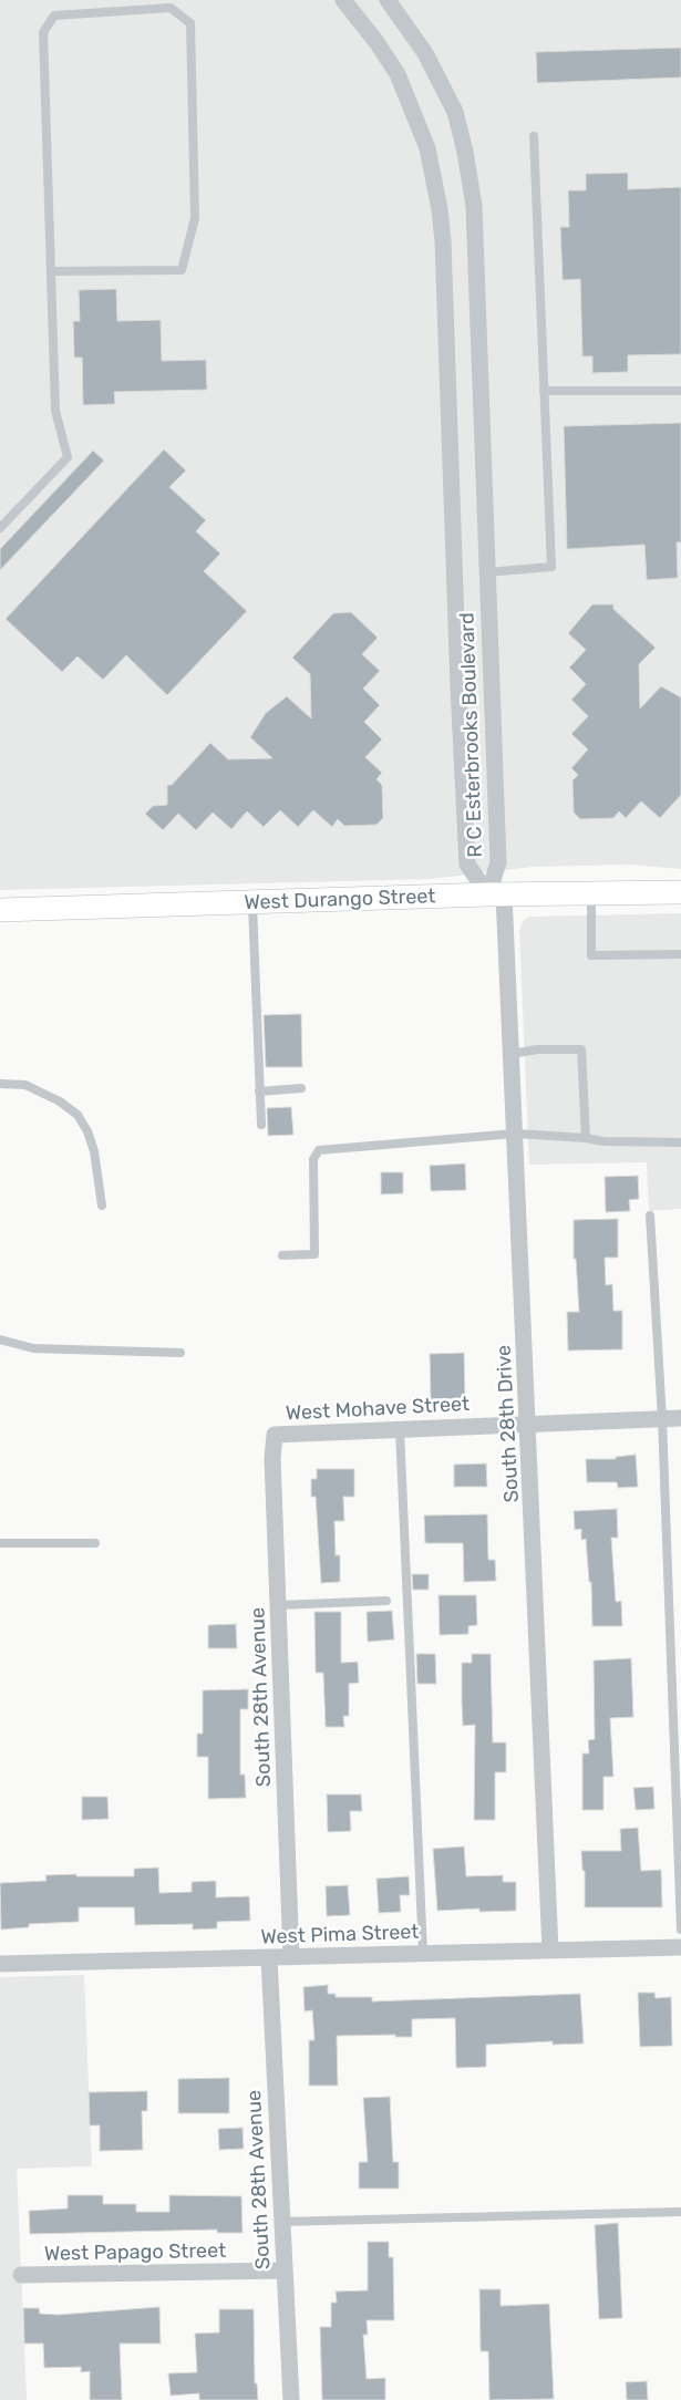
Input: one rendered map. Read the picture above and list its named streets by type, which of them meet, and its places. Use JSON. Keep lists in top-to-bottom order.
{
  "streets": {
    "street": [
      "R C Esterbrooks Boulevard",
      "West Durango Street",
      "West Mohave Street",
      "South 28th Drive",
      "South 28th Avenue",
      "West Pima Street",
      "West Papago Street"
    ]
  },
  "crossings": [
    ["R C Esterbrooks Boulevard", "West Durango Street"],
    ["R C Esterbrooks Boulevard", "South 28th Drive"],
    ["West Durango Street", "South 28th Drive"],
    ["West Mohave Street", "South 28th Drive"],
    ["West Mohave Street", "South 28th Avenue"],
    ["South 28th Drive", "West Pima Street"],
    ["South 28th Avenue", "West Pima Street"],
    ["South 28th Avenue", "West Papago Street"]
  ]
}
